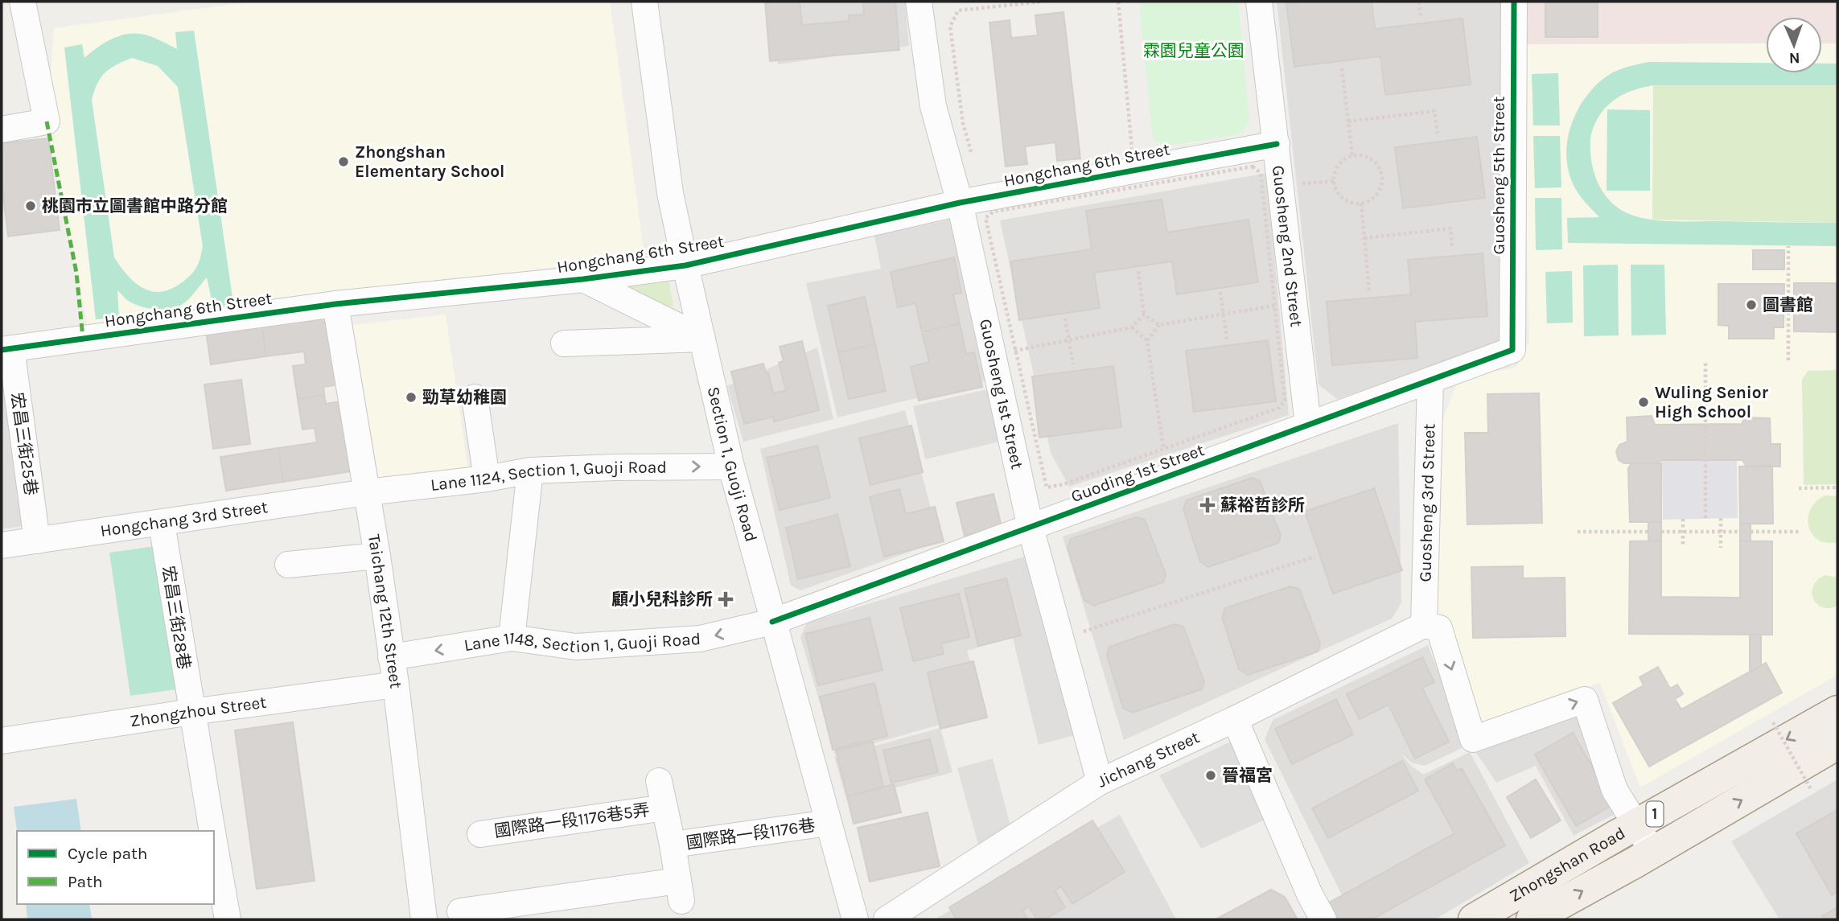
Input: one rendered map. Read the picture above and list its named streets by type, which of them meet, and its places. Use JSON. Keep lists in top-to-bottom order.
{
  "streets": {
    "main road": ["1", "Zhongshan Road"],
    "street": [
      "Hongchang 6th Street",
      "Guosheng 5th Street",
      "Guosheng 2nd Street",
      "Guosheng 1st Street",
      "宏昌三街25巷",
      "Section 1, Guoji Road",
      "Guoding 1st Street",
      "Lane 1124, Section 1, Guoji Road",
      "Guosheng 3rd Street",
      "Hongchang 3rd Street",
      "Taichang 12th Street",
      "宏昌三街28巷",
      "Lane 1148, Section 1, Guoji Road",
      "Zhongzhou Street",
      "Jichang Street",
      "國際路一段1176巷5弄",
      "國際路一段1176巷"
    ]
  },
  "crossings": [
    ["Hongchang 6th Street", "Guosheng 2nd Street"],
    ["Hongchang 6th Street", "Guosheng 1st Street"],
    ["Hongchang 6th Street", "宏昌三街25巷"],
    ["Hongchang 6th Street", "Section 1, Guoji Road"],
    ["Hongchang 6th Street", "Taichang 12th Street"],
    ["Guosheng 5th Street", "Guoding 1st Street"],
    ["Guosheng 2nd Street", "Guoding 1st Street"],
    ["Guosheng 1st Street", "Guoding 1st Street"],
    ["Guosheng 1st Street", "Jichang Street"],
    ["宏昌三街25巷", "Hongchang 3rd Street"],
    ["Section 1, Guoji Road", "Guoding 1st Street"],
    ["Section 1, Guoji Road", "Lane 1124, Section 1, Guoji Road"],
    ["Section 1, Guoji Road", "Lane 1148, Section 1, Guoji Road"],
    ["Section 1, Guoji Road", "國際路一段1176巷"],
    ["Guoding 1st Street", "Guosheng 3rd Street"],
    ["Guoding 1st Street", "Lane 1148, Section 1, Guoji Road"],
    ["Lane 1124, Section 1, Guoji Road", "Hongchang 3rd Street"],
    ["Lane 1124, Section 1, Guoji Road", "Taichang 12th Street"],
    ["Guosheng 3rd Street", "Jichang Street"],
    ["Hongchang 3rd Street", "Taichang 12th Street"],
    ["Hongchang 3rd Street", "宏昌三街28巷"],
    ["Taichang 12th Street", "Lane 1148, Section 1, Guoji Road"],
    ["Taichang 12th Street", "Zhongzhou Street"],
    ["宏昌三街28巷", "Zhongzhou Street"]
  ],
  "one_way": ["Lane 1148, Section 1, Guoji Road"],
  "parks": ["霖園兒童公園"],
  "places": {
    "other": [
      "Zhongshan Elementary School",
      "桃園市立圖書館中路分館",
      "圖書館",
      "勁草幼稚園",
      "Wuling Senior High School",
      "晉福宮"
    ],
    "health": ["蘇裕哲診所", "顧小兒科診所"]
  },
  "legend": ["Cycle path", "Path"],
  "north": "bottom"
}
